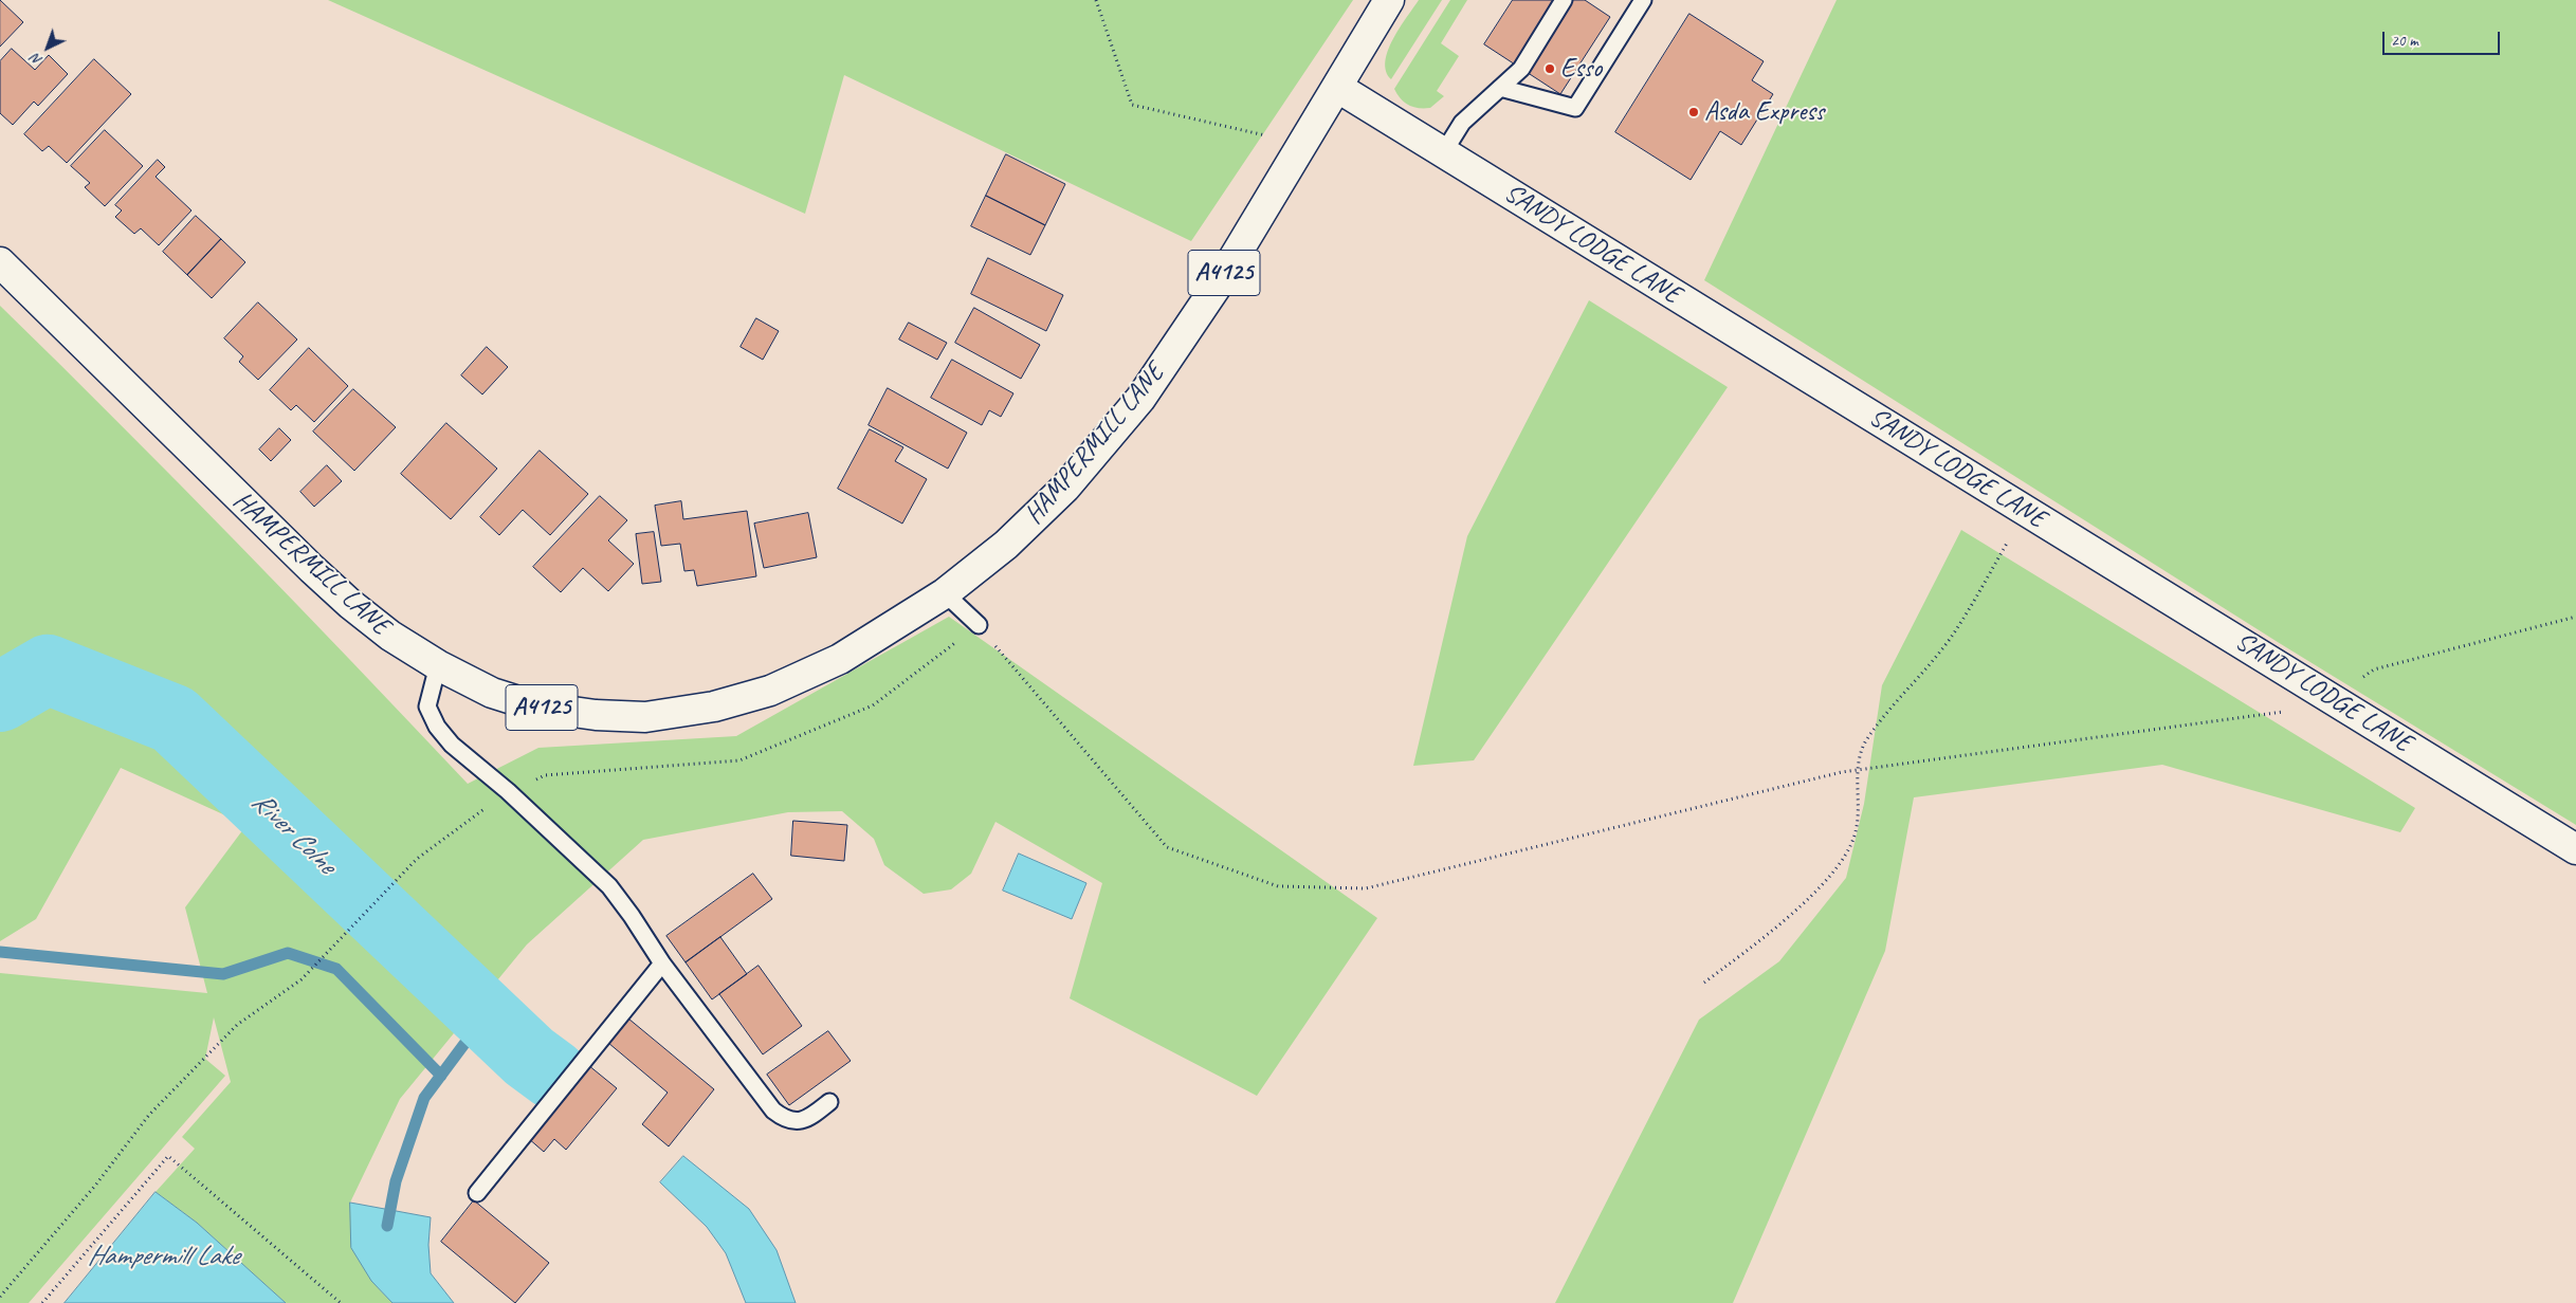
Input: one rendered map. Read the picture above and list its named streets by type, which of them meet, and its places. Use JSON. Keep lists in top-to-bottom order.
{
  "streets": {
    "main road": ["SANDY LODGE LANE", "A4125", "HAMPERMILL LANE"]
  },
  "crossings": [
    ["SANDY LODGE LANE", "A4125"],
    ["SANDY LODGE LANE", "HAMPERMILL LANE"],
    ["A4125", "HAMPERMILL LANE"]
  ],
  "water": ["River Colne", "Hampermill Lake"],
  "places": ["Esso", "Asda Express"],
  "scale_bar": "20 m",
  "north": "bottom left"
}
